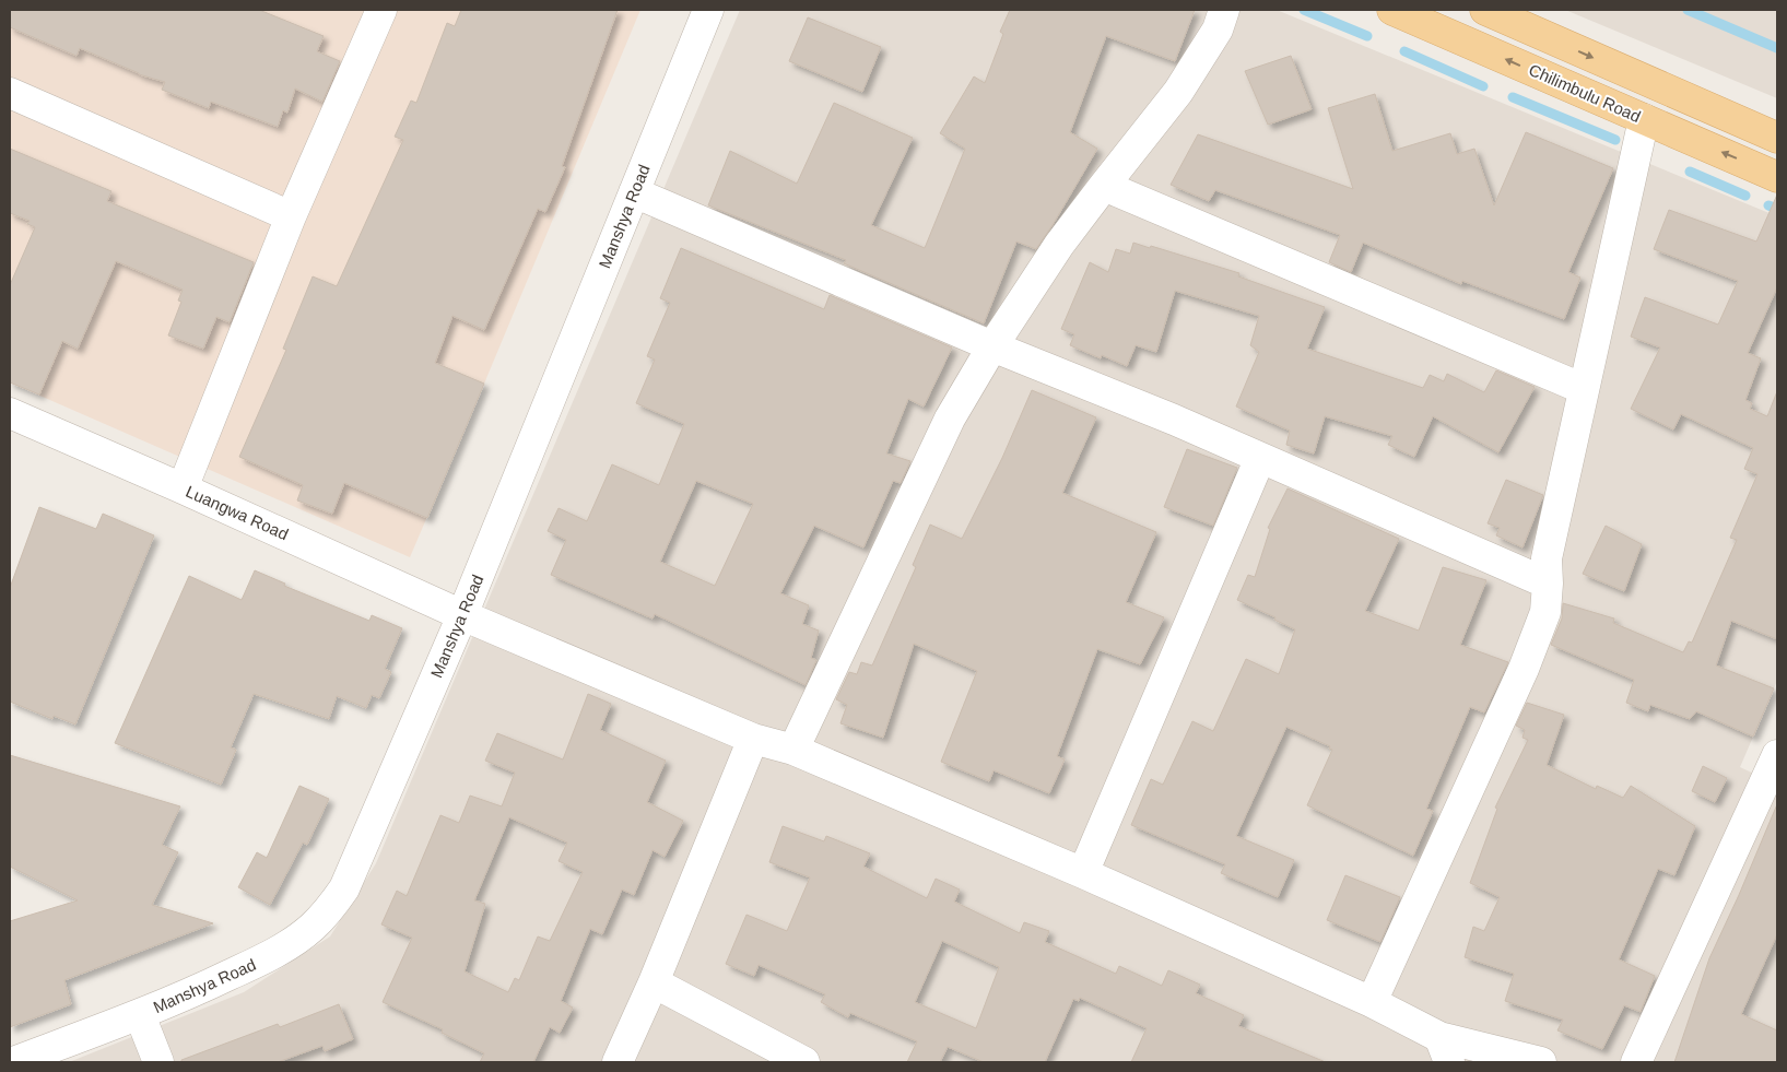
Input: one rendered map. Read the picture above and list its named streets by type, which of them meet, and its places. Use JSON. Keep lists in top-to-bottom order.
{
  "streets": {
    "main road": ["Chilimbulu Road"],
    "street": ["Manshya Road", "Luangwa Road"]
  },
  "crossings": [
    ["Manshya Road", "Luangwa Road"]
  ]
}
